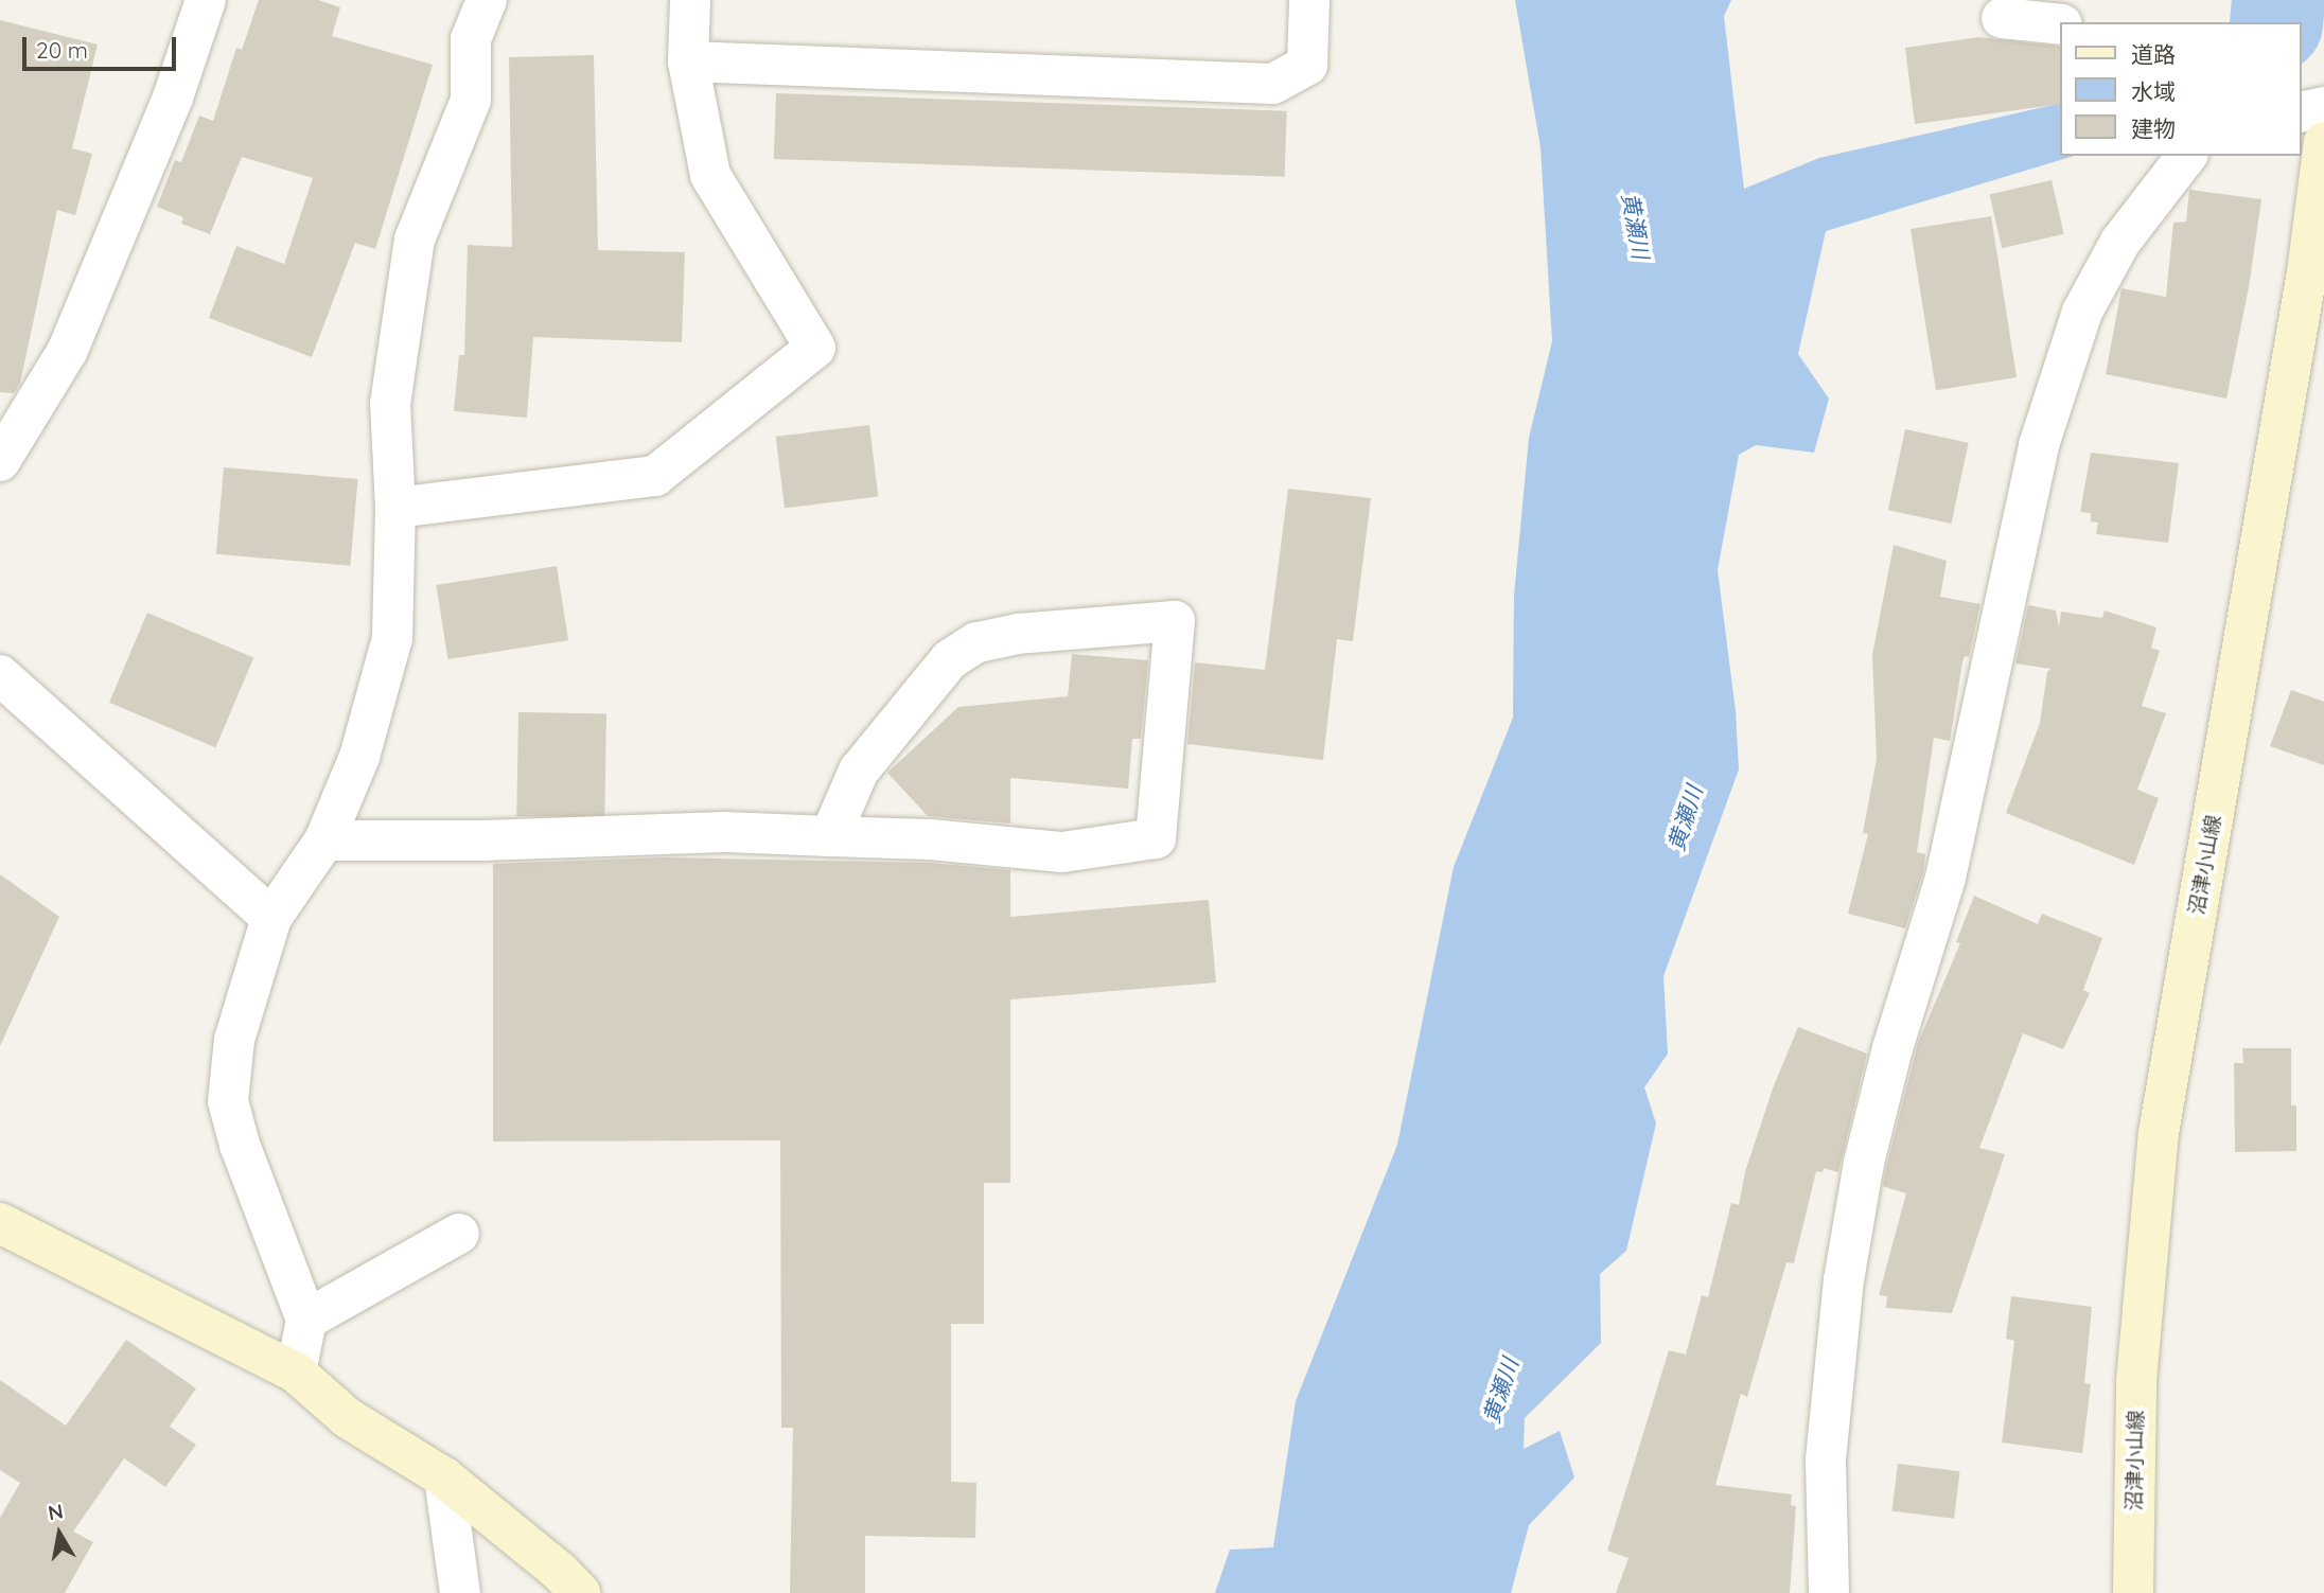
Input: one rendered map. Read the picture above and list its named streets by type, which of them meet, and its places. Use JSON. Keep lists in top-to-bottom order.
{
  "streets": {
    "main road": ["沼津小山線"]
  },
  "water": ["黄瀬川"],
  "legend": ["道路", "水域", "建物"],
  "scale_bar": "20 m",
  "north": "top"
}
